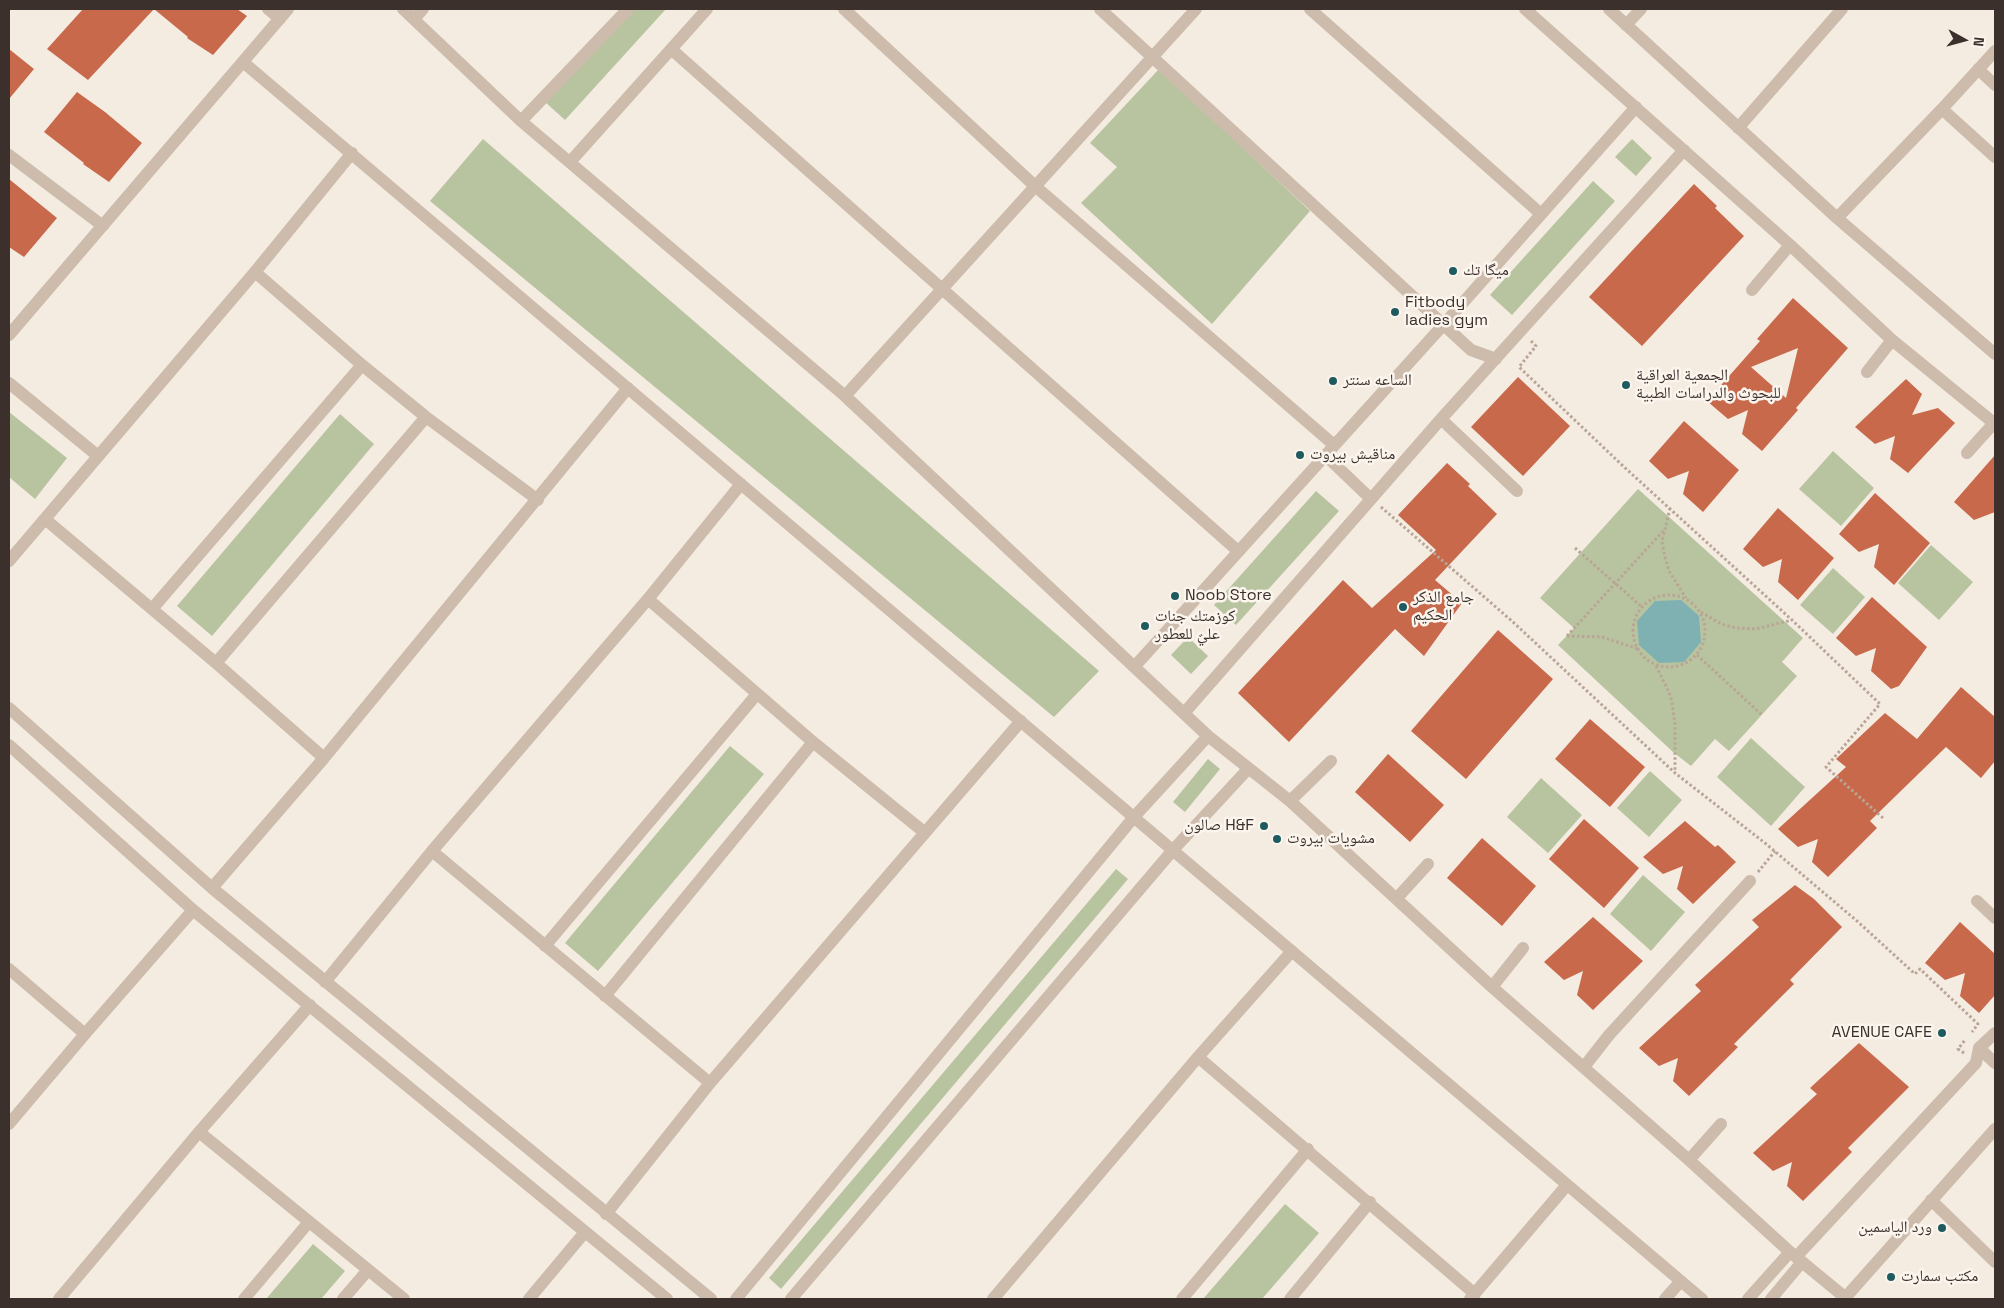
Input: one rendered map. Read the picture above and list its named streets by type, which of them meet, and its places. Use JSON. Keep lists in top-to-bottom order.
{
  "places": [
    "ميگا تك",
    "Fitbody ladies gym",
    "الساعه سنتر",
    "الجمعية العراقية للبحوث والدراسات الطبية",
    "مناقيش بيروت",
    "Noob Store",
    "جامع الذكر الحكيم",
    "كوزمتك جنات عليٌ للعطور",
    "صالون H&F",
    "مشويات بيروت",
    "AVENUE CAFE",
    "ورد الياسمين",
    "مكتب سمارت"
  ],
  "north": "right"
}
